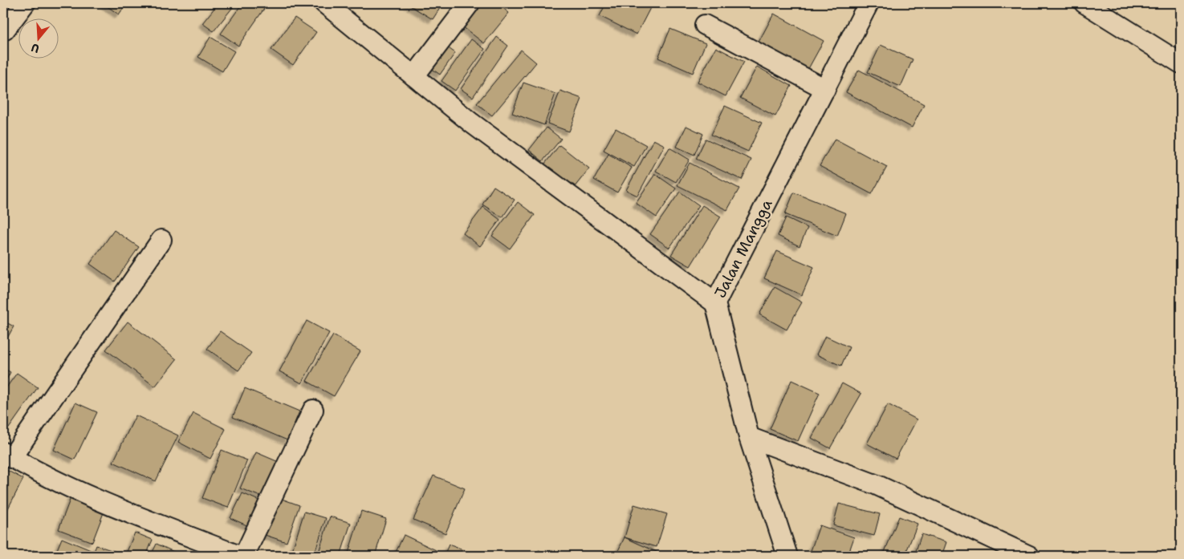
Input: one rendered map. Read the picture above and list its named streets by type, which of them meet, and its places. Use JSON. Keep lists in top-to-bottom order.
{
  "streets": {
    "street": ["Jalan Mangga"]
  },
  "north": "bottom"
}
